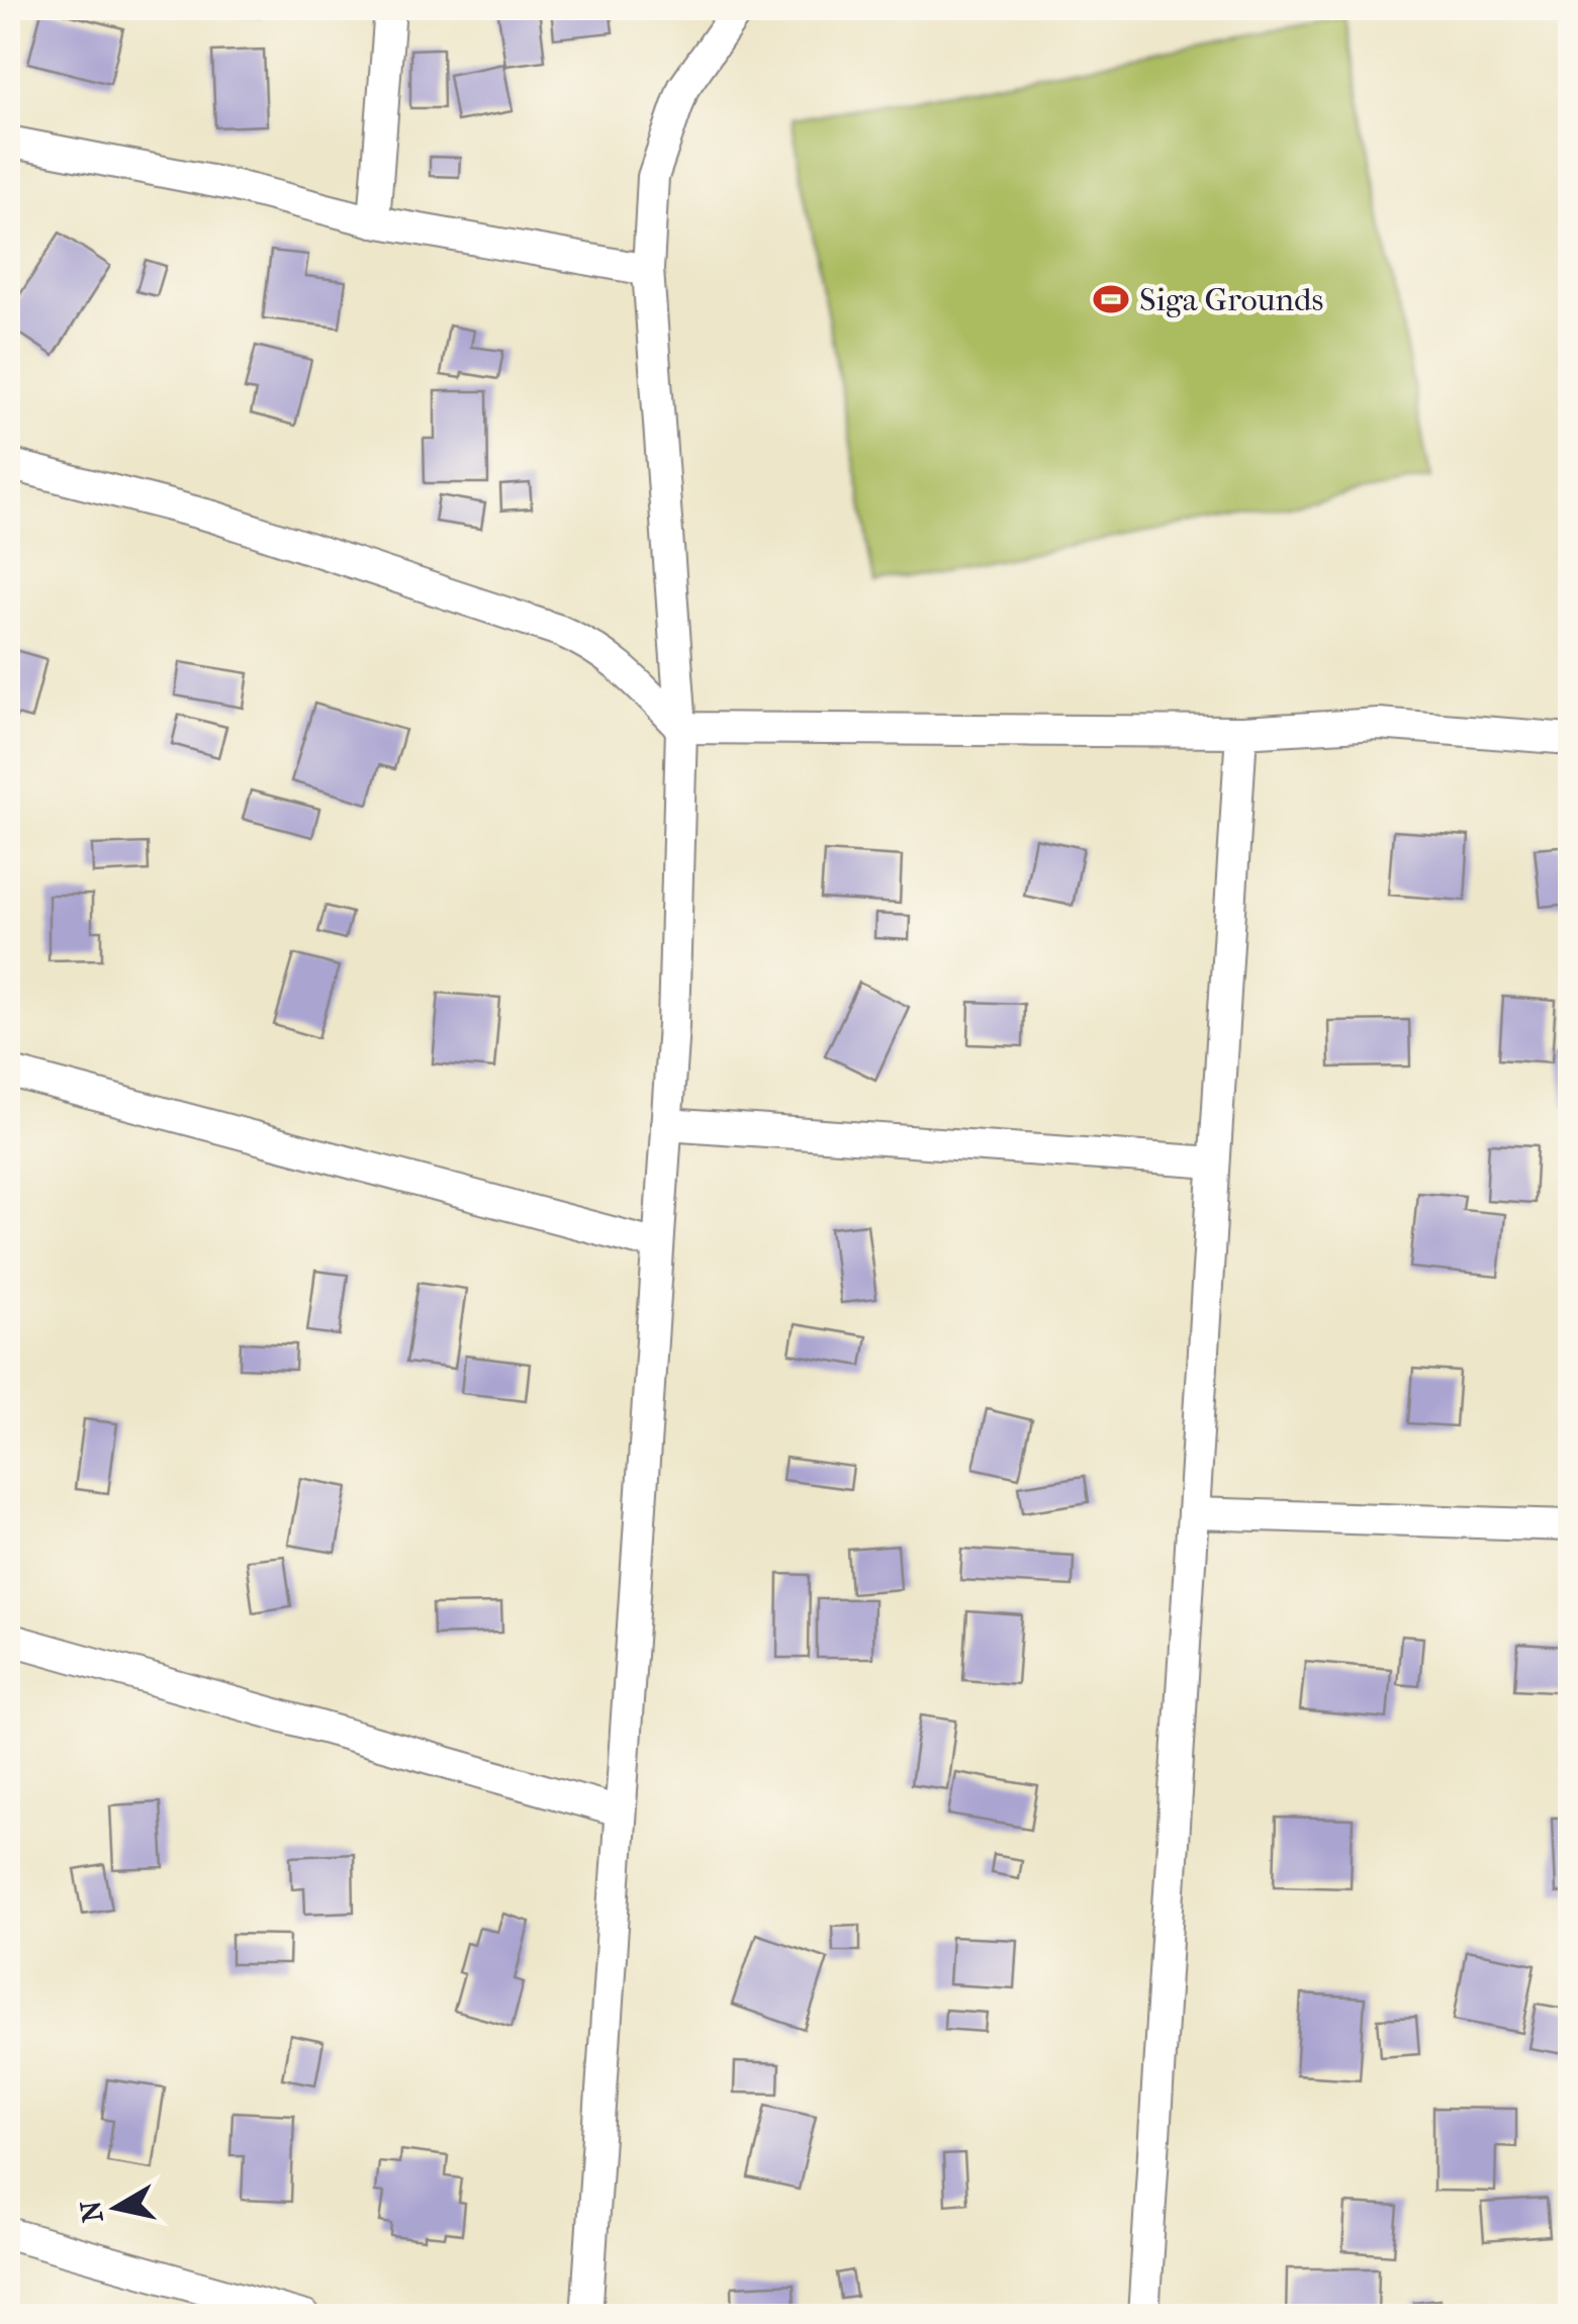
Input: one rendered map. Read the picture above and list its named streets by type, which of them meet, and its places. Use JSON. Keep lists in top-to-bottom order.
{
  "places": {
    "sports": ["Siga Grounds"]
  },
  "north": "left"
}
